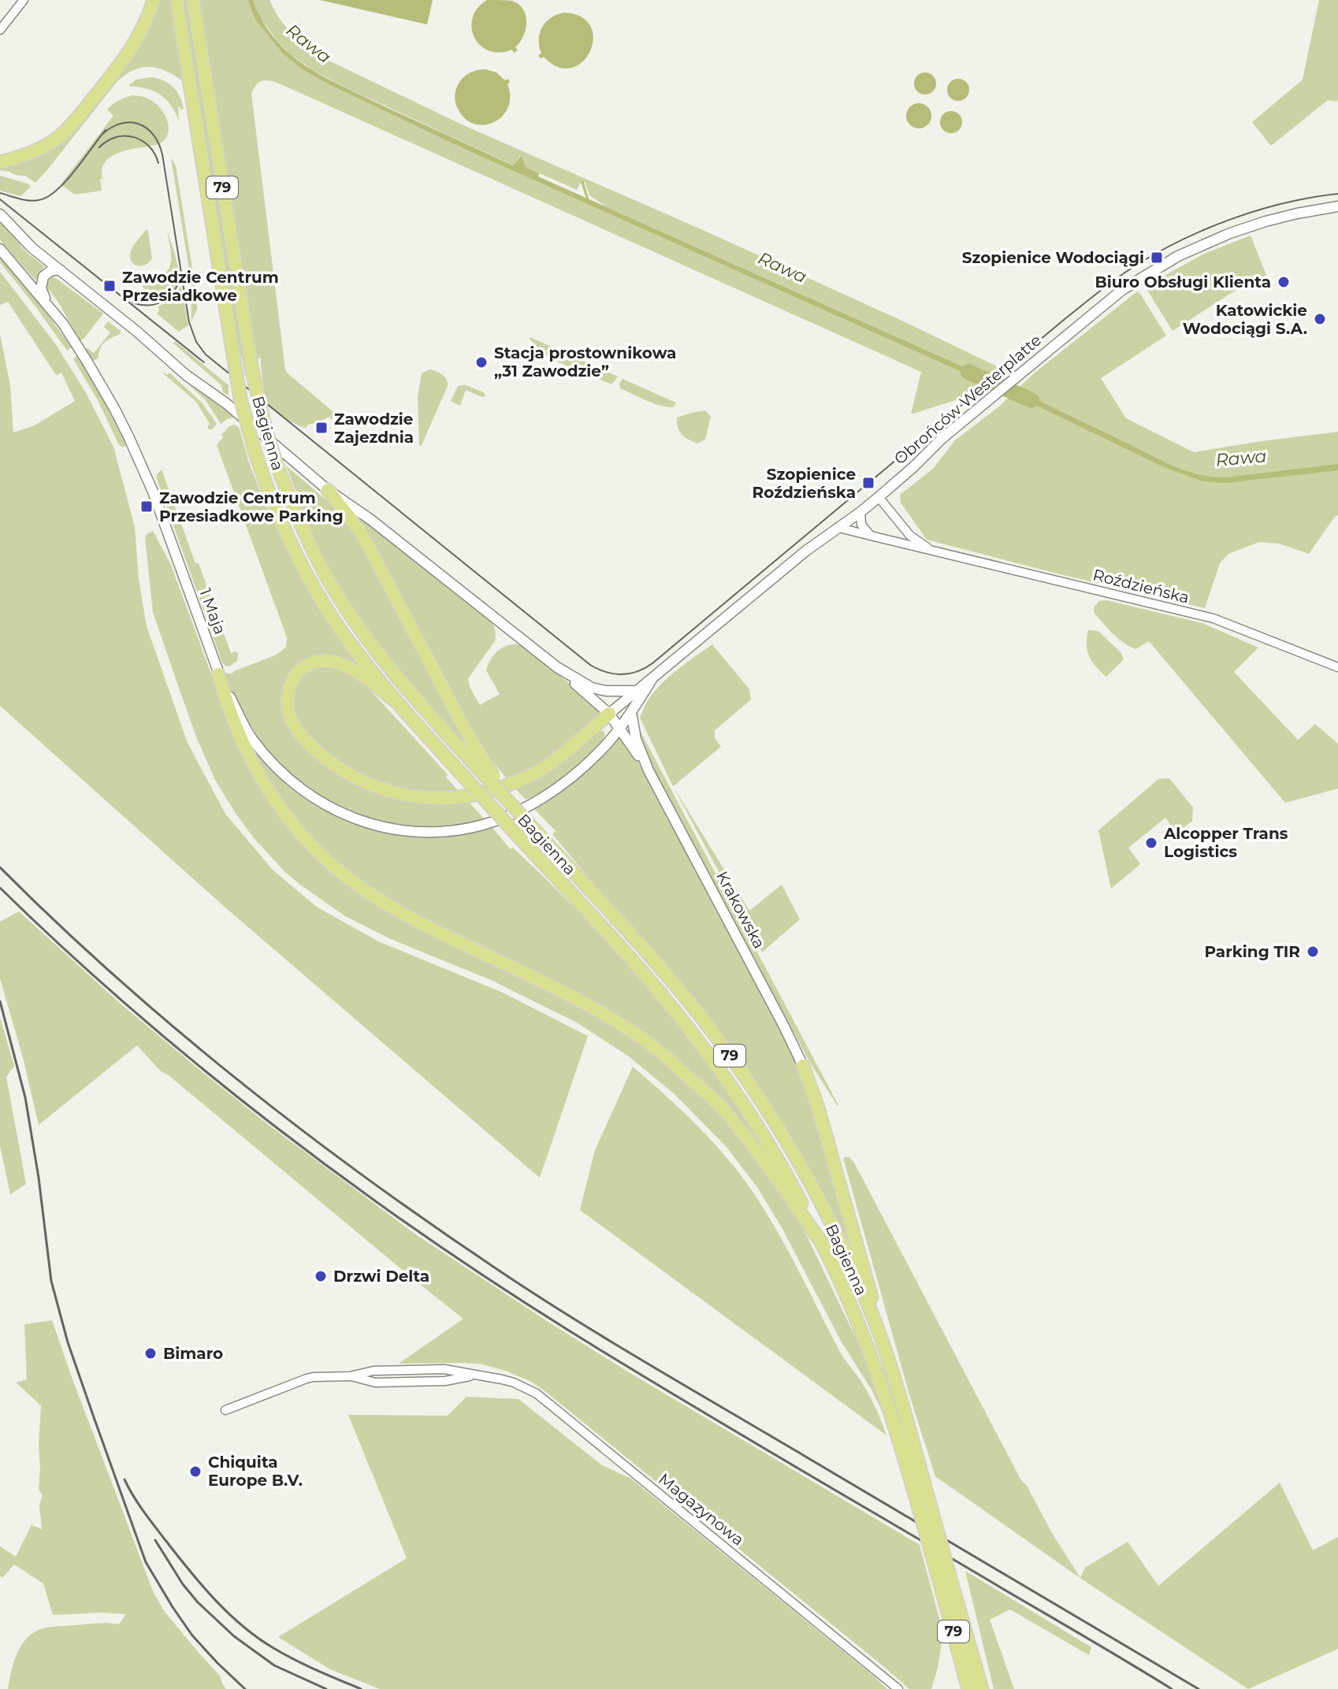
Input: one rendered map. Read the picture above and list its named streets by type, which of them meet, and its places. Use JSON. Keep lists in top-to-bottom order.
{
  "streets": {
    "main road": ["79", "Bagienna"],
    "street": [
      "Obrońców Westerplatte",
      "Roździeńska",
      "1 Maja",
      "Krakowska",
      "Magazynowa"
    ]
  },
  "crossings": [
    ["Obrońców Westerplatte", "Bagienna"],
    ["Obrońców Westerplatte", "Roździeńska"],
    ["Obrońców Westerplatte", "1 Maja"],
    ["Obrońców Westerplatte", "Krakowska"],
    ["Bagienna", "1 Maja"]
  ],
  "water": ["Rawa"],
  "places": {
    "transit": [
      "Szopienice Wodociągi",
      "Zawodzie Centrum Przesiadkowe",
      "Zawodzie Zajezdnia",
      "Szopienice Roździeńska",
      "Zawodzie Centrum Przesiadkowe Parking"
    ],
    "other": [
      "Biuro Obsługi Klienta",
      "Katowickie Wodociągi S.A.",
      "Stacja prostownikowa „31 Zawodzie”",
      "Alcopper Trans Logistics",
      "Parking TIR",
      "Drzwi Delta",
      "Bimaro",
      "Chiquita Europe B.V."
    ]
  }
}
